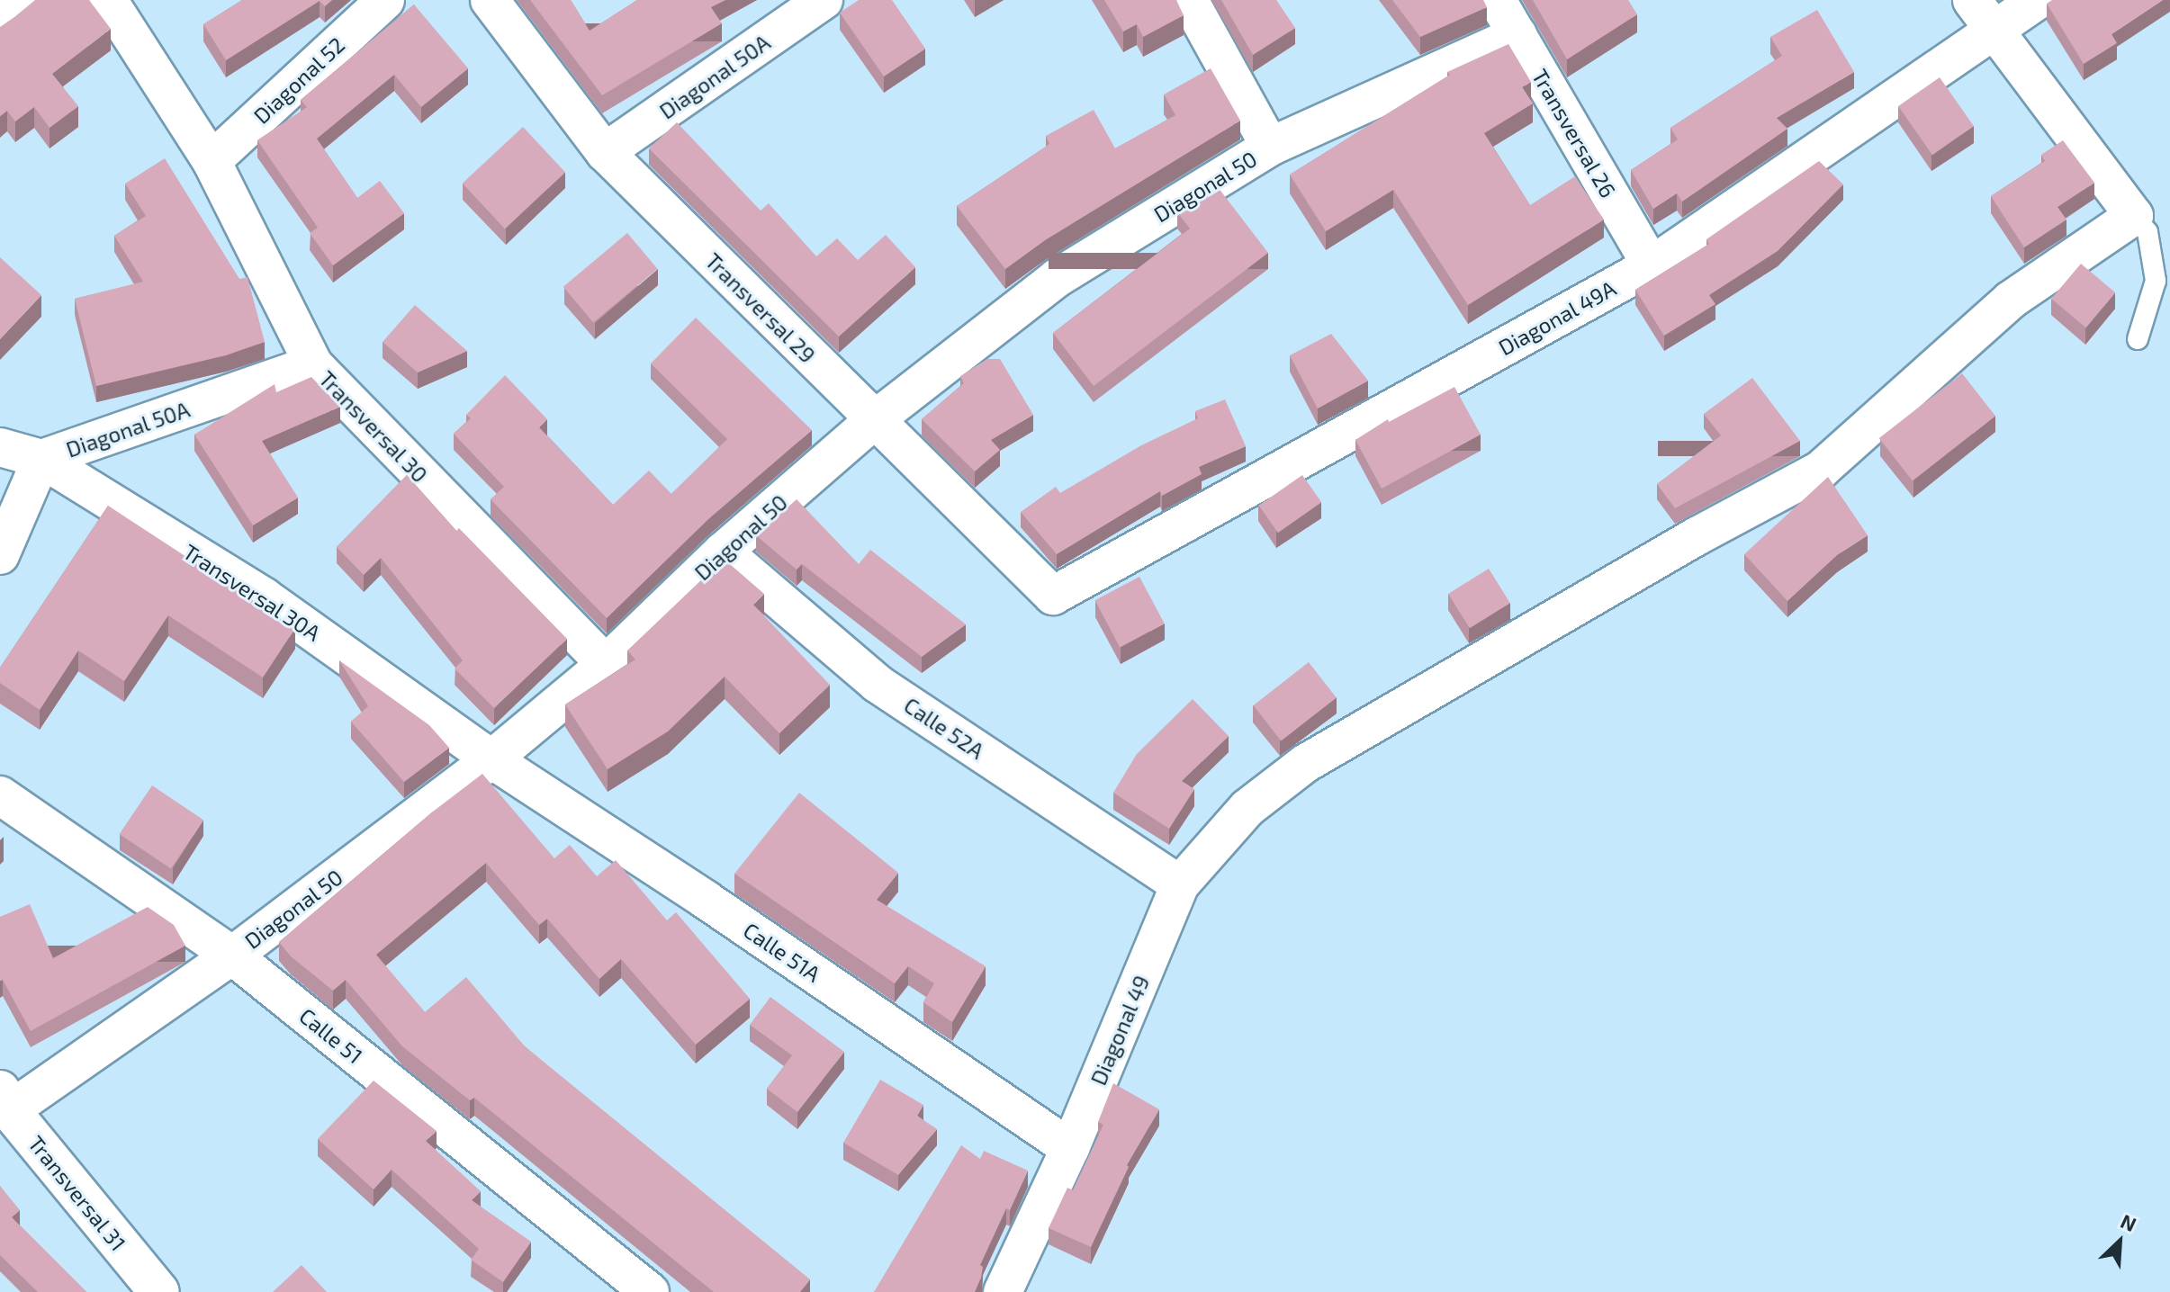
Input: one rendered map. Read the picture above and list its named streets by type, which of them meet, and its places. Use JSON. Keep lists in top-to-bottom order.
{
  "streets": {
    "street": [
      "Diagonal 50A",
      "Diagonal 52",
      "Transversal 26",
      "Diagonal 50",
      "Transversal 29",
      "Diagonal 49A",
      "Transversal 30",
      "Transversal 30A",
      "Calle 52A",
      "Calle 51A",
      "Diagonal 49",
      "Calle 51",
      "Transversal 31"
    ]
  },
  "crossings": [
    ["Diagonal 50A", "Transversal 29"],
    ["Diagonal 50A", "Transversal 30"],
    ["Diagonal 50A", "Transversal 30A"],
    ["Diagonal 52", "Transversal 30"],
    ["Transversal 26", "Diagonal 50"],
    ["Transversal 26", "Diagonal 49A"],
    ["Diagonal 50", "Transversal 29"],
    ["Diagonal 50", "Transversal 30"],
    ["Diagonal 50", "Transversal 30A"],
    ["Diagonal 50", "Calle 52A"],
    ["Diagonal 50", "Calle 51A"],
    ["Diagonal 50", "Calle 51"],
    ["Diagonal 50", "Transversal 31"],
    ["Transversal 29", "Diagonal 49A"],
    ["Transversal 30A", "Calle 51A"],
    ["Calle 52A", "Diagonal 49"],
    ["Calle 51A", "Diagonal 49"]
  ],
  "north": "top right"
}
